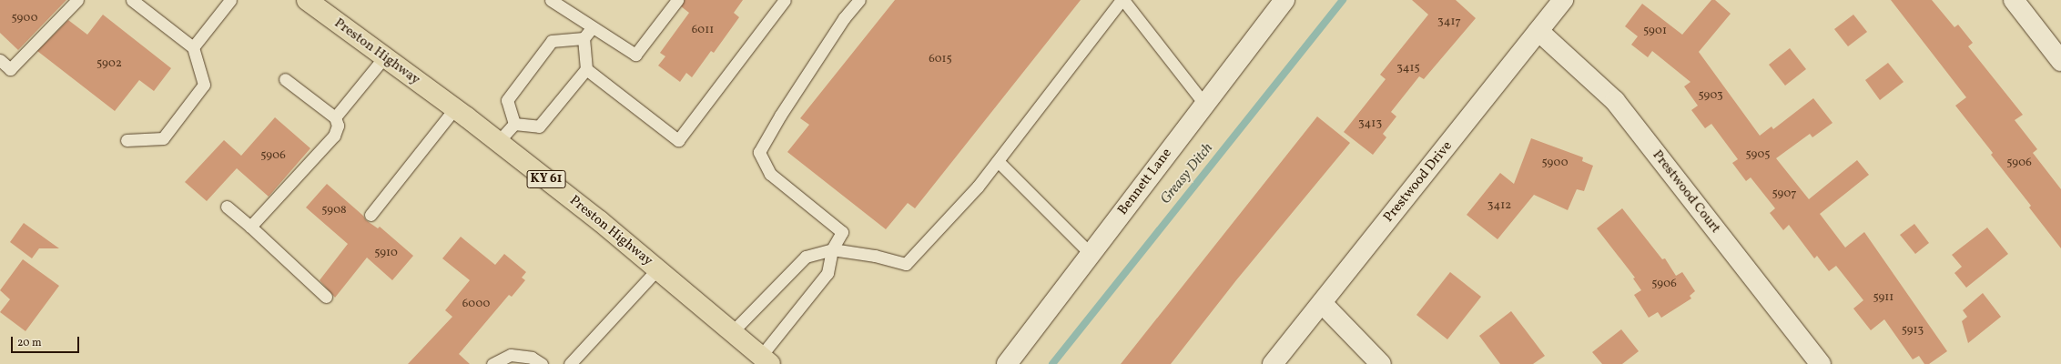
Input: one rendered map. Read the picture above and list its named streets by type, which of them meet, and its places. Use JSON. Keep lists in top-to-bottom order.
{
  "streets": {
    "main road": ["Preston Highway", "KY 61"],
    "street": ["Bennett Lane", "Prestwood Drive", "Prestwood Court"]
  },
  "crossings": [
    ["Prestwood Drive", "Prestwood Court"]
  ],
  "water": ["Greasy Ditch"],
  "house_numbers": [
    "5900",
    "3417",
    "6011",
    "5901",
    "6015",
    "5902",
    "3415",
    "5903",
    "3413",
    "5905",
    "5906",
    "5900",
    "5906",
    "5907",
    "3412",
    "5908",
    "5910",
    "5906",
    "5911",
    "6000",
    "5913"
  ],
  "scale_bar": "20 m"
}
